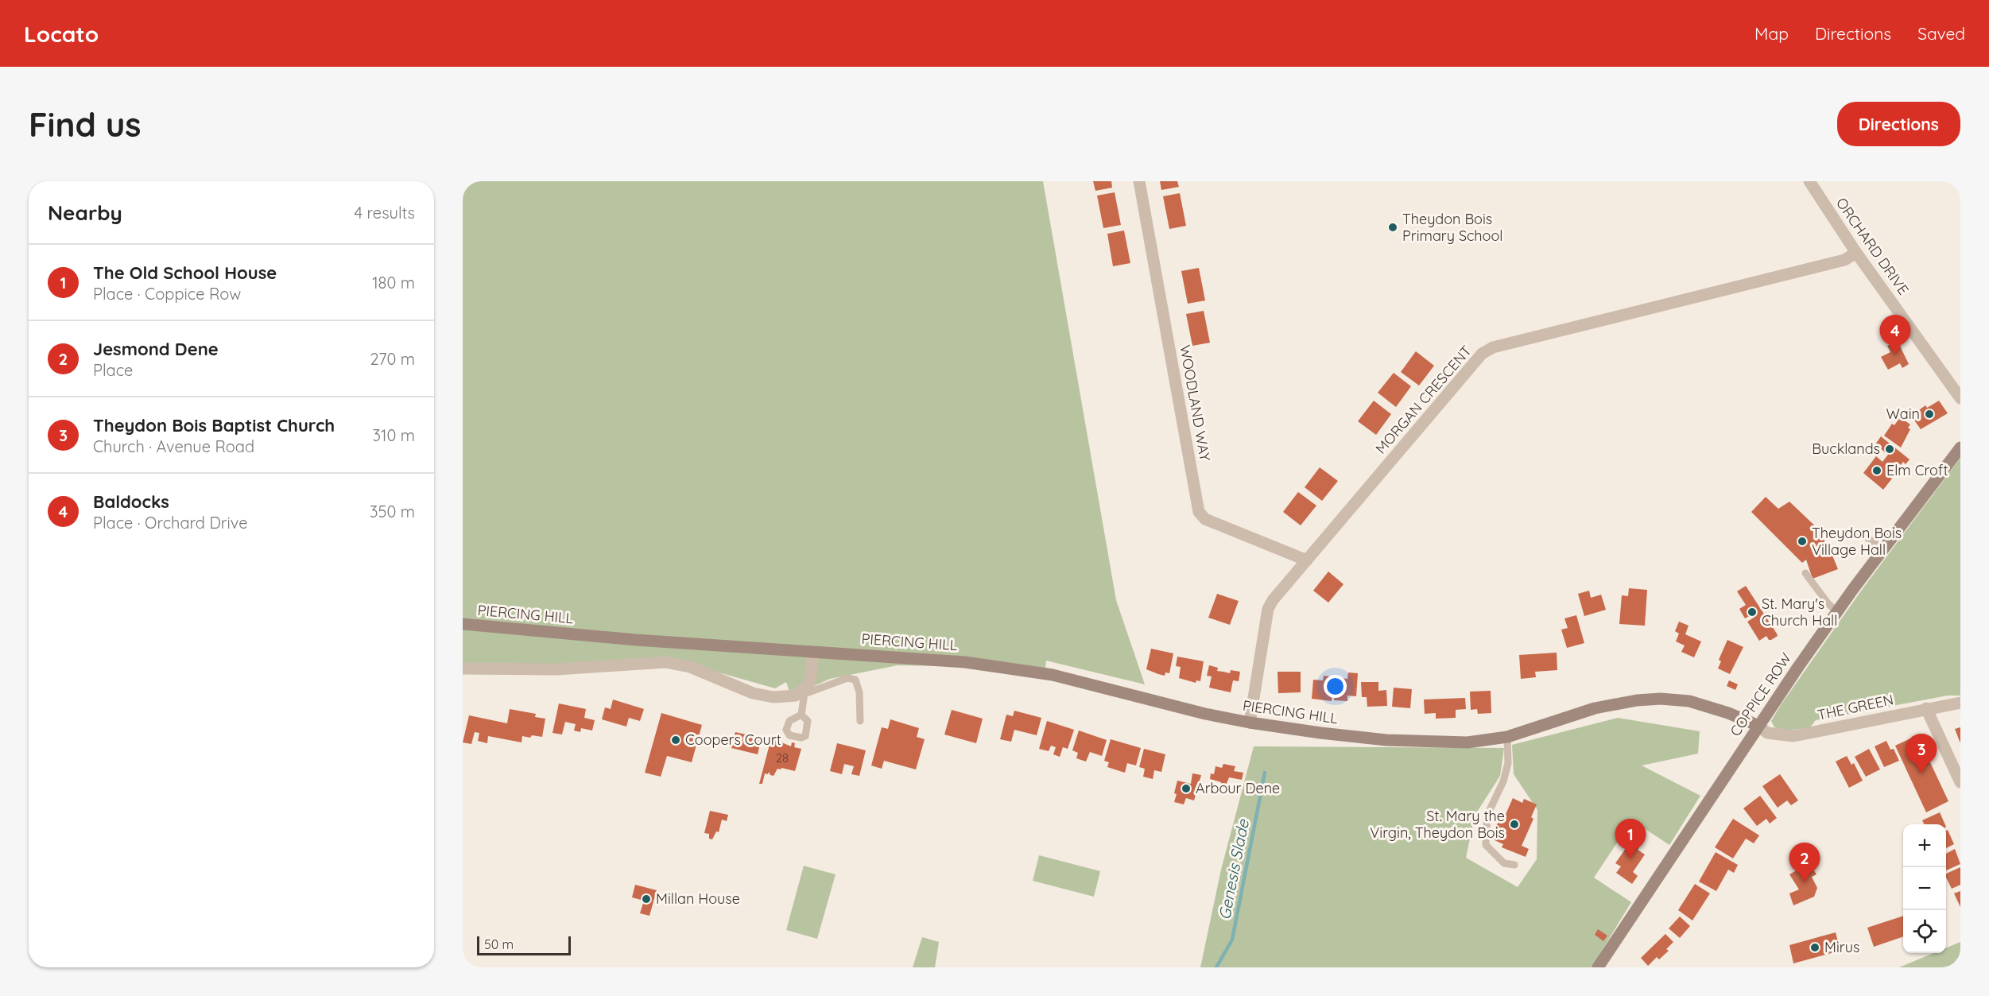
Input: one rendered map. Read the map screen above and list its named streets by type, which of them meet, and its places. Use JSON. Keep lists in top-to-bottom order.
{
  "streets": {
    "street": [
      "ORCHARD DRIVE",
      "MORGAN CRESCENT",
      "WOODLAND WAY",
      "PIERCING HILL",
      "COPPICE ROW",
      "THE GREEN"
    ]
  },
  "crossings": [
    ["ORCHARD DRIVE", "MORGAN CRESCENT"],
    ["MORGAN CRESCENT", "WOODLAND WAY"],
    ["MORGAN CRESCENT", "PIERCING HILL"],
    ["PIERCING HILL", "COPPICE ROW"],
    ["PIERCING HILL", "THE GREEN"],
    ["COPPICE ROW", "THE GREEN"]
  ],
  "water": ["Genesis Slade"],
  "places": [
    "Theydon Bois Primary School",
    "Wain",
    "Bucklands",
    "Elm Croft",
    "Theydon Bois Village Hall",
    "St. Mary's Church Hall",
    "Coopers Court",
    "Arbour Dene",
    "St. Mary the Virgin, Theydon Bois",
    "Millan House",
    "Mirus"
  ],
  "house_numbers": ["28"],
  "scale_bar": "50 m",
  "page": {
    "header": "Locato",
    "nav": ["Map", "Directions", "Saved"],
    "buttons": "Directions",
    "title": "Find us",
    "heading": ["Nearby", "4 results"],
    "list": [
      {
        "mark": "1",
        "name": "The Old School House",
        "note": "Place · Coppice Row",
        "value": "180 m"
      },
      {
        "mark": "2",
        "name": "Jesmond Dene",
        "note": "Place",
        "value": "270 m"
      },
      {
        "mark": "3",
        "name": "Theydon Bois Baptist Church",
        "note": "Church · Avenue Road",
        "value": "310 m"
      },
      {
        "mark": "4",
        "name": "Baldocks",
        "note": "Place · Orchard Drive",
        "value": "350 m"
      }
    ],
    "pins": [
      "4",
      "3",
      "1",
      "2"
    ],
    "map_buttons": ["+", "−"],
    "scale": "50 m"
  }
}
